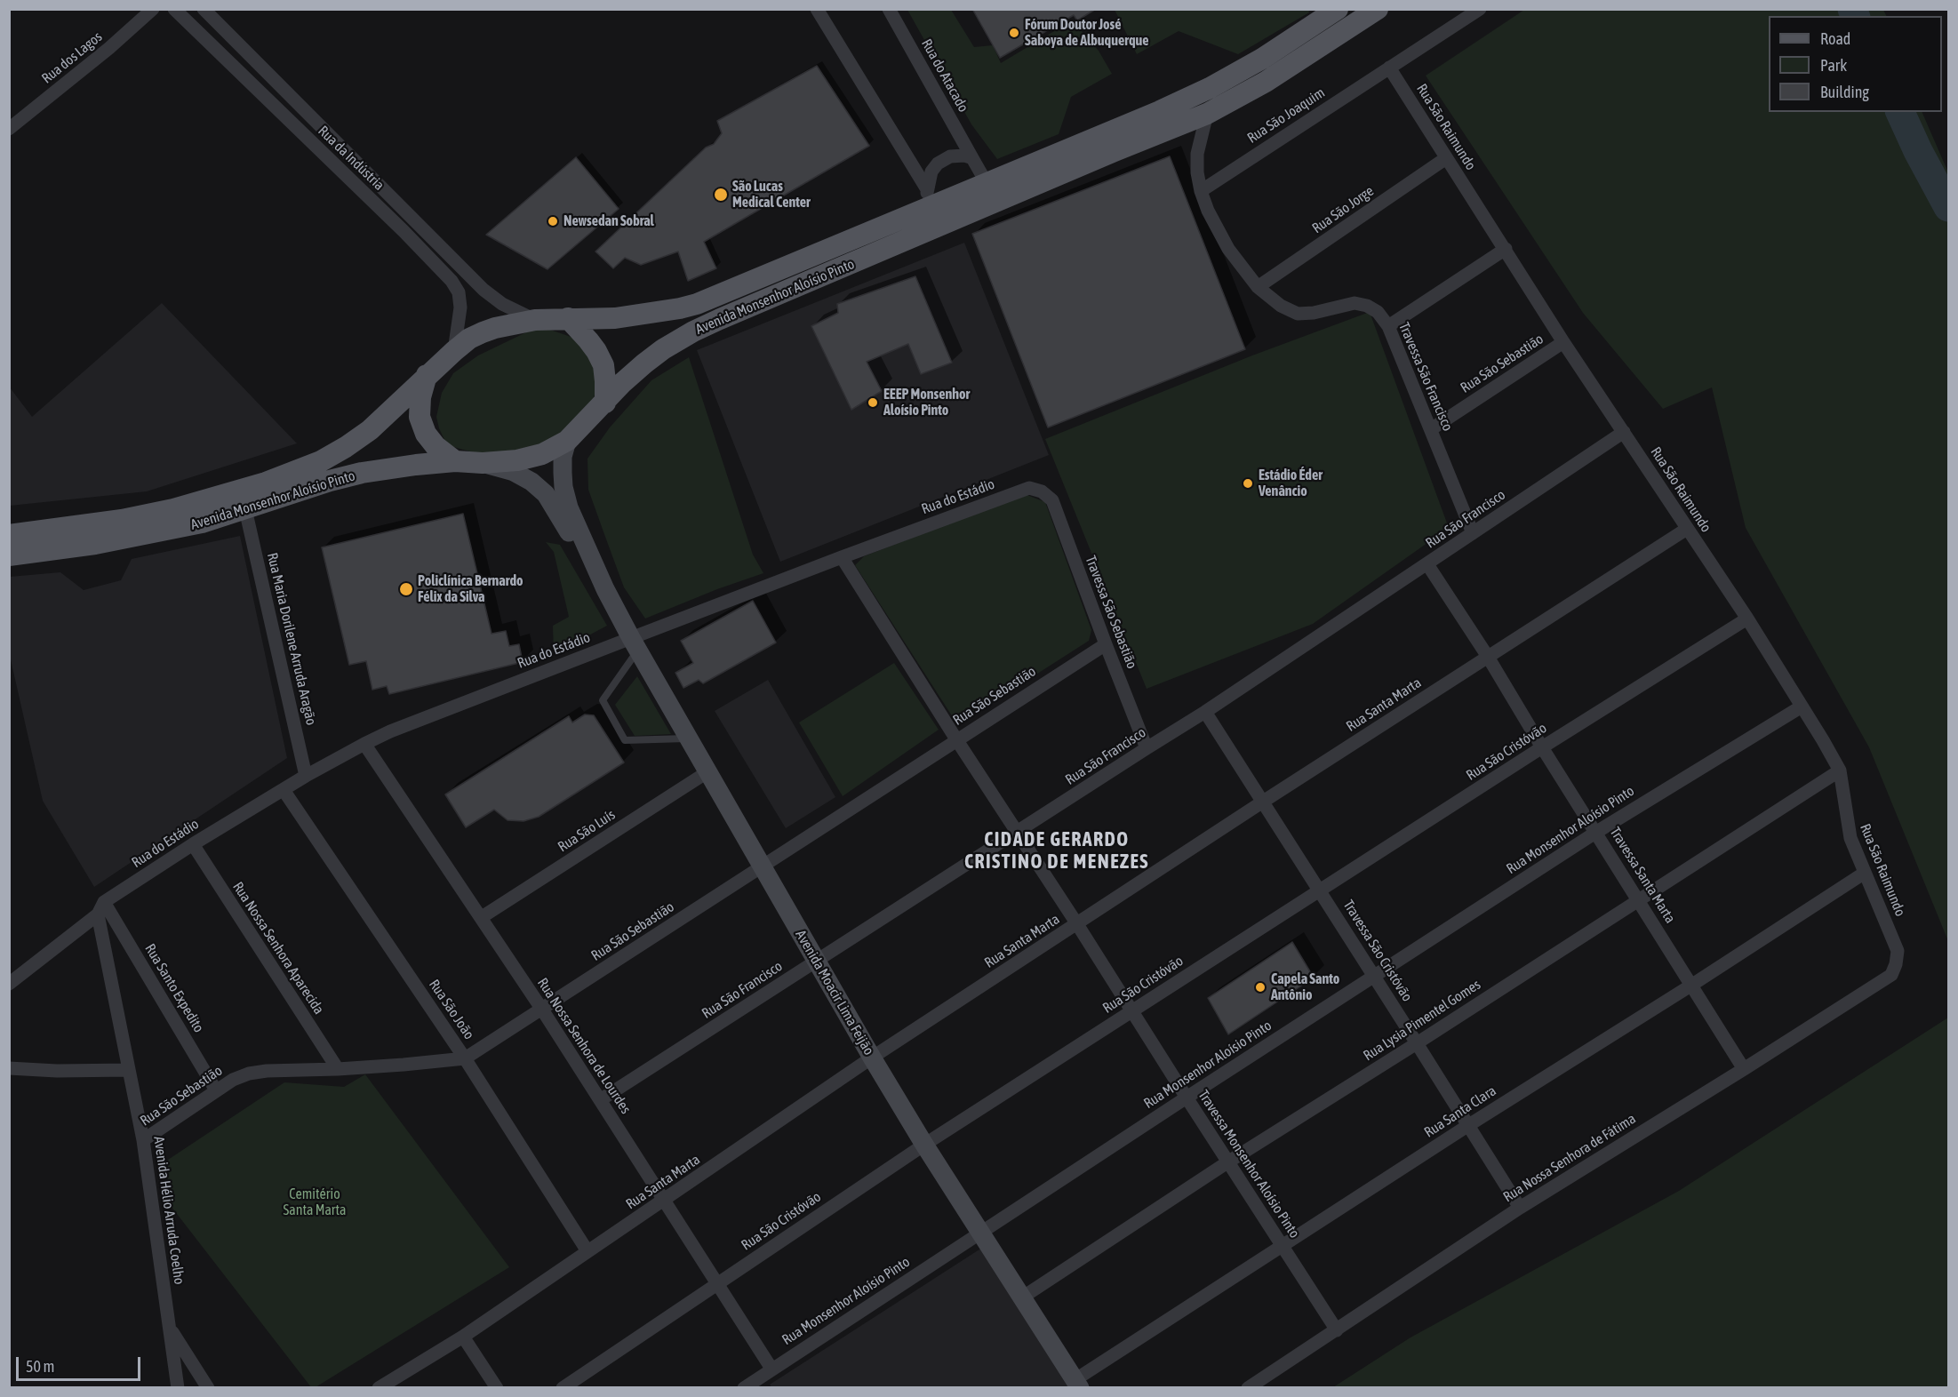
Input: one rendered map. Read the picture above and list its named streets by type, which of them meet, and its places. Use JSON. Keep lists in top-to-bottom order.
{
  "streets": {
    "main road": ["Avenida Monsenhor Aloísio Pinto", "Avenida Moacir Lima Feijão"],
    "street": [
      "Rua dos Lagos",
      "Rua do Atacado",
      "Rua São Joaquim",
      "Rua São Raimundo",
      "Rua da Indústria",
      "Rua São Jorge",
      "Rua São Sebastião",
      "Travessa São Francisco",
      "Rua do Estádio",
      "Rua São Francisco",
      "Travessa São Sebastião",
      "Rua Maria Dorilene Arruda Aragão",
      "Rua Santa Marta",
      "Rua São Cristóvão",
      "Rua Monsenhor Aloísio Pinto",
      "Rua São Luís",
      "Travessa Santa Marta",
      "Rua Nossa Senhora Aparecida",
      "Travessa São Cristóvão",
      "Rua Santo Expedito",
      "Rua São João",
      "Rua Lysia Pimentel Gomes",
      "Rua Nossa Senhora de Lourdes",
      "Rua Santa Clara",
      "Rua Nossa Senhora de Fátima",
      "Travessa Monsenhor Aloísio Pinto",
      "Avenida Hélio Arruda Coelho"
    ]
  },
  "crossings": [
    ["Rua do Atacado", "Avenida Monsenhor Aloísio Pinto"],
    ["Rua São Joaquim", "Rua São Raimundo"],
    ["Rua São Raimundo", "Rua São Jorge"],
    ["Rua São Raimundo", "Rua São Sebastião"],
    ["Rua São Raimundo", "Rua São Francisco"],
    ["Rua São Raimundo", "Rua Santa Marta"],
    ["Rua São Raimundo", "Rua São Cristóvão"],
    ["Rua São Raimundo", "Rua Monsenhor Aloísio Pinto"],
    ["Rua São Raimundo", "Rua Lysia Pimentel Gomes"],
    ["Rua São Raimundo", "Rua Santa Clara"],
    ["Rua São Raimundo", "Rua Nossa Senhora de Fátima"],
    ["Rua da Indústria", "Avenida Monsenhor Aloísio Pinto"],
    ["Rua São Jorge", "Travessa São Francisco"],
    ["Avenida Monsenhor Aloísio Pinto", "Rua Maria Dorilene Arruda Aragão"],
    ["Rua São Sebastião", "Travessa São Francisco"],
    ["Rua São Sebastião", "Travessa São Sebastião"],
    ["Rua São Sebastião", "Rua Nossa Senhora Aparecida"],
    ["Rua São Sebastião", "Rua Santo Expedito"],
    ["Rua São Sebastião", "Avenida Moacir Lima Feijão"],
    ["Rua São Sebastião", "Rua São João"],
    ["Rua São Sebastião", "Rua Nossa Senhora de Lourdes"],
    ["Rua São Sebastião", "Travessa Monsenhor Aloísio Pinto"],
    ["Rua São Sebastião", "Avenida Hélio Arruda Coelho"],
    ["Travessa São Francisco", "Rua São Francisco"],
    ["Rua do Estádio", "Travessa São Sebastião"],
    ["Rua do Estádio", "Rua Maria Dorilene Arruda Aragão"],
    ["Rua do Estádio", "Rua Nossa Senhora Aparecida"],
    ["Rua do Estádio", "Rua Santo Expedito"],
    ["Rua do Estádio", "Avenida Moacir Lima Feijão"],
    ["Rua do Estádio", "Rua São João"],
    ["Rua do Estádio", "Rua Nossa Senhora de Lourdes"],
    ["Rua do Estádio", "Travessa Monsenhor Aloísio Pinto"],
    ["Rua do Estádio", "Avenida Hélio Arruda Coelho"],
    ["Rua São Francisco", "Travessa São Sebastião"],
    ["Rua São Francisco", "Travessa Santa Marta"],
    ["Rua São Francisco", "Travessa São Cristóvão"],
    ["Rua São Francisco", "Avenida Moacir Lima Feijão"],
    ["Rua São Francisco", "Rua Nossa Senhora de Lourdes"],
    ["Rua São Francisco", "Travessa Monsenhor Aloísio Pinto"],
    ["Rua Santa Marta", "Travessa Santa Marta"],
    ["Rua Santa Marta", "Travessa São Cristóvão"],
    ["Rua Santa Marta", "Avenida Moacir Lima Feijão"],
    ["Rua Santa Marta", "Rua São João"],
    ["Rua Santa Marta", "Rua Nossa Senhora de Lourdes"],
    ["Rua Santa Marta", "Travessa Monsenhor Aloísio Pinto"],
    ["Rua São Cristóvão", "Travessa Santa Marta"],
    ["Rua São Cristóvão", "Travessa São Cristóvão"],
    ["Rua São Cristóvão", "Avenida Moacir Lima Feijão"],
    ["Rua São Cristóvão", "Rua Nossa Senhora de Lourdes"],
    ["Rua São Cristóvão", "Travessa Monsenhor Aloísio Pinto"],
    ["Rua Monsenhor Aloísio Pinto", "Travessa Santa Marta"],
    ["Rua Monsenhor Aloísio Pinto", "Travessa São Cristóvão"],
    ["Rua Monsenhor Aloísio Pinto", "Avenida Moacir Lima Feijão"],
    ["Rua Monsenhor Aloísio Pinto", "Rua Nossa Senhora de Lourdes"],
    ["Rua Monsenhor Aloísio Pinto", "Travessa Monsenhor Aloísio Pinto"],
    ["Rua São Luís", "Avenida Moacir Lima Feijão"],
    ["Rua São Luís", "Rua Nossa Senhora de Lourdes"],
    ["Travessa Santa Marta", "Rua Lysia Pimentel Gomes"],
    ["Travessa Santa Marta", "Rua Santa Clara"],
    ["Travessa Santa Marta", "Rua Nossa Senhora de Fátima"],
    ["Travessa São Cristóvão", "Rua Lysia Pimentel Gomes"],
    ["Travessa São Cristóvão", "Rua Santa Clara"],
    ["Travessa São Cristóvão", "Rua Nossa Senhora de Fátima"],
    ["Rua Santo Expedito", "Avenida Hélio Arruda Coelho"],
    ["Avenida Moacir Lima Feijão", "Rua Lysia Pimentel Gomes"],
    ["Avenida Moacir Lima Feijão", "Rua Santa Clara"],
    ["Rua Lysia Pimentel Gomes", "Travessa Monsenhor Aloísio Pinto"],
    ["Rua Santa Clara", "Travessa Monsenhor Aloísio Pinto"],
    ["Rua Nossa Senhora de Fátima", "Travessa Monsenhor Aloísio Pinto"]
  ],
  "districts": ["CIDADE GERARDO CRISTINO DE MENEZES"],
  "parks": ["Cemitério Santa Marta"],
  "places": [
    "Fórum Doutor José Saboya de Albuquerque",
    "São Lucas Medical Center",
    "Newsedan Sobral",
    "EEEP Monsenhor Aloísio Pinto",
    "Estádio Éder Venâncio",
    "Policlínica Bernardo Félix da Silva",
    "Capela Santo Antônio"
  ],
  "legend": ["Road", "Park", "Building"],
  "scale_bar": "50 m"
}
